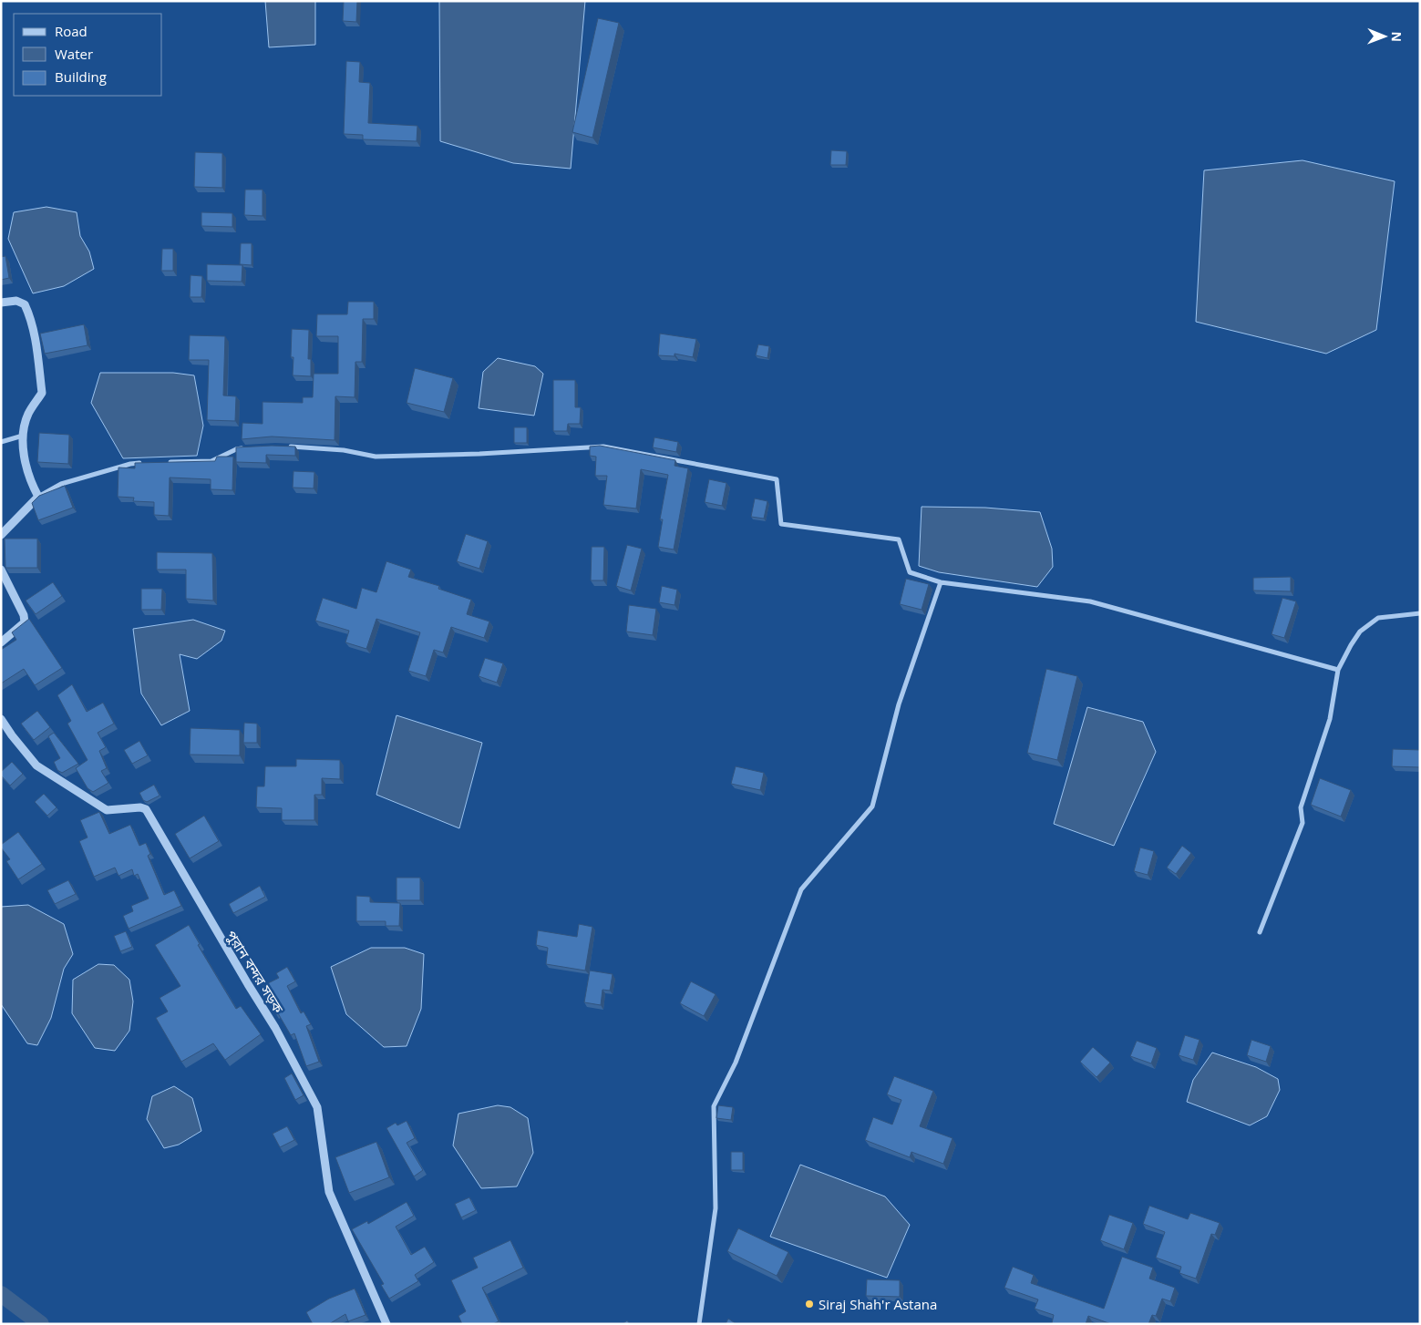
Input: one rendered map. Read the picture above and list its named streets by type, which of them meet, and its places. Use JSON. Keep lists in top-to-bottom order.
{
  "streets": {
    "street": ["পুরান বন্দর সড়ক"]
  },
  "places": ["Siraj Shah'r Astana"],
  "legend": ["Road", "Water", "Building"],
  "north": "right"
}
